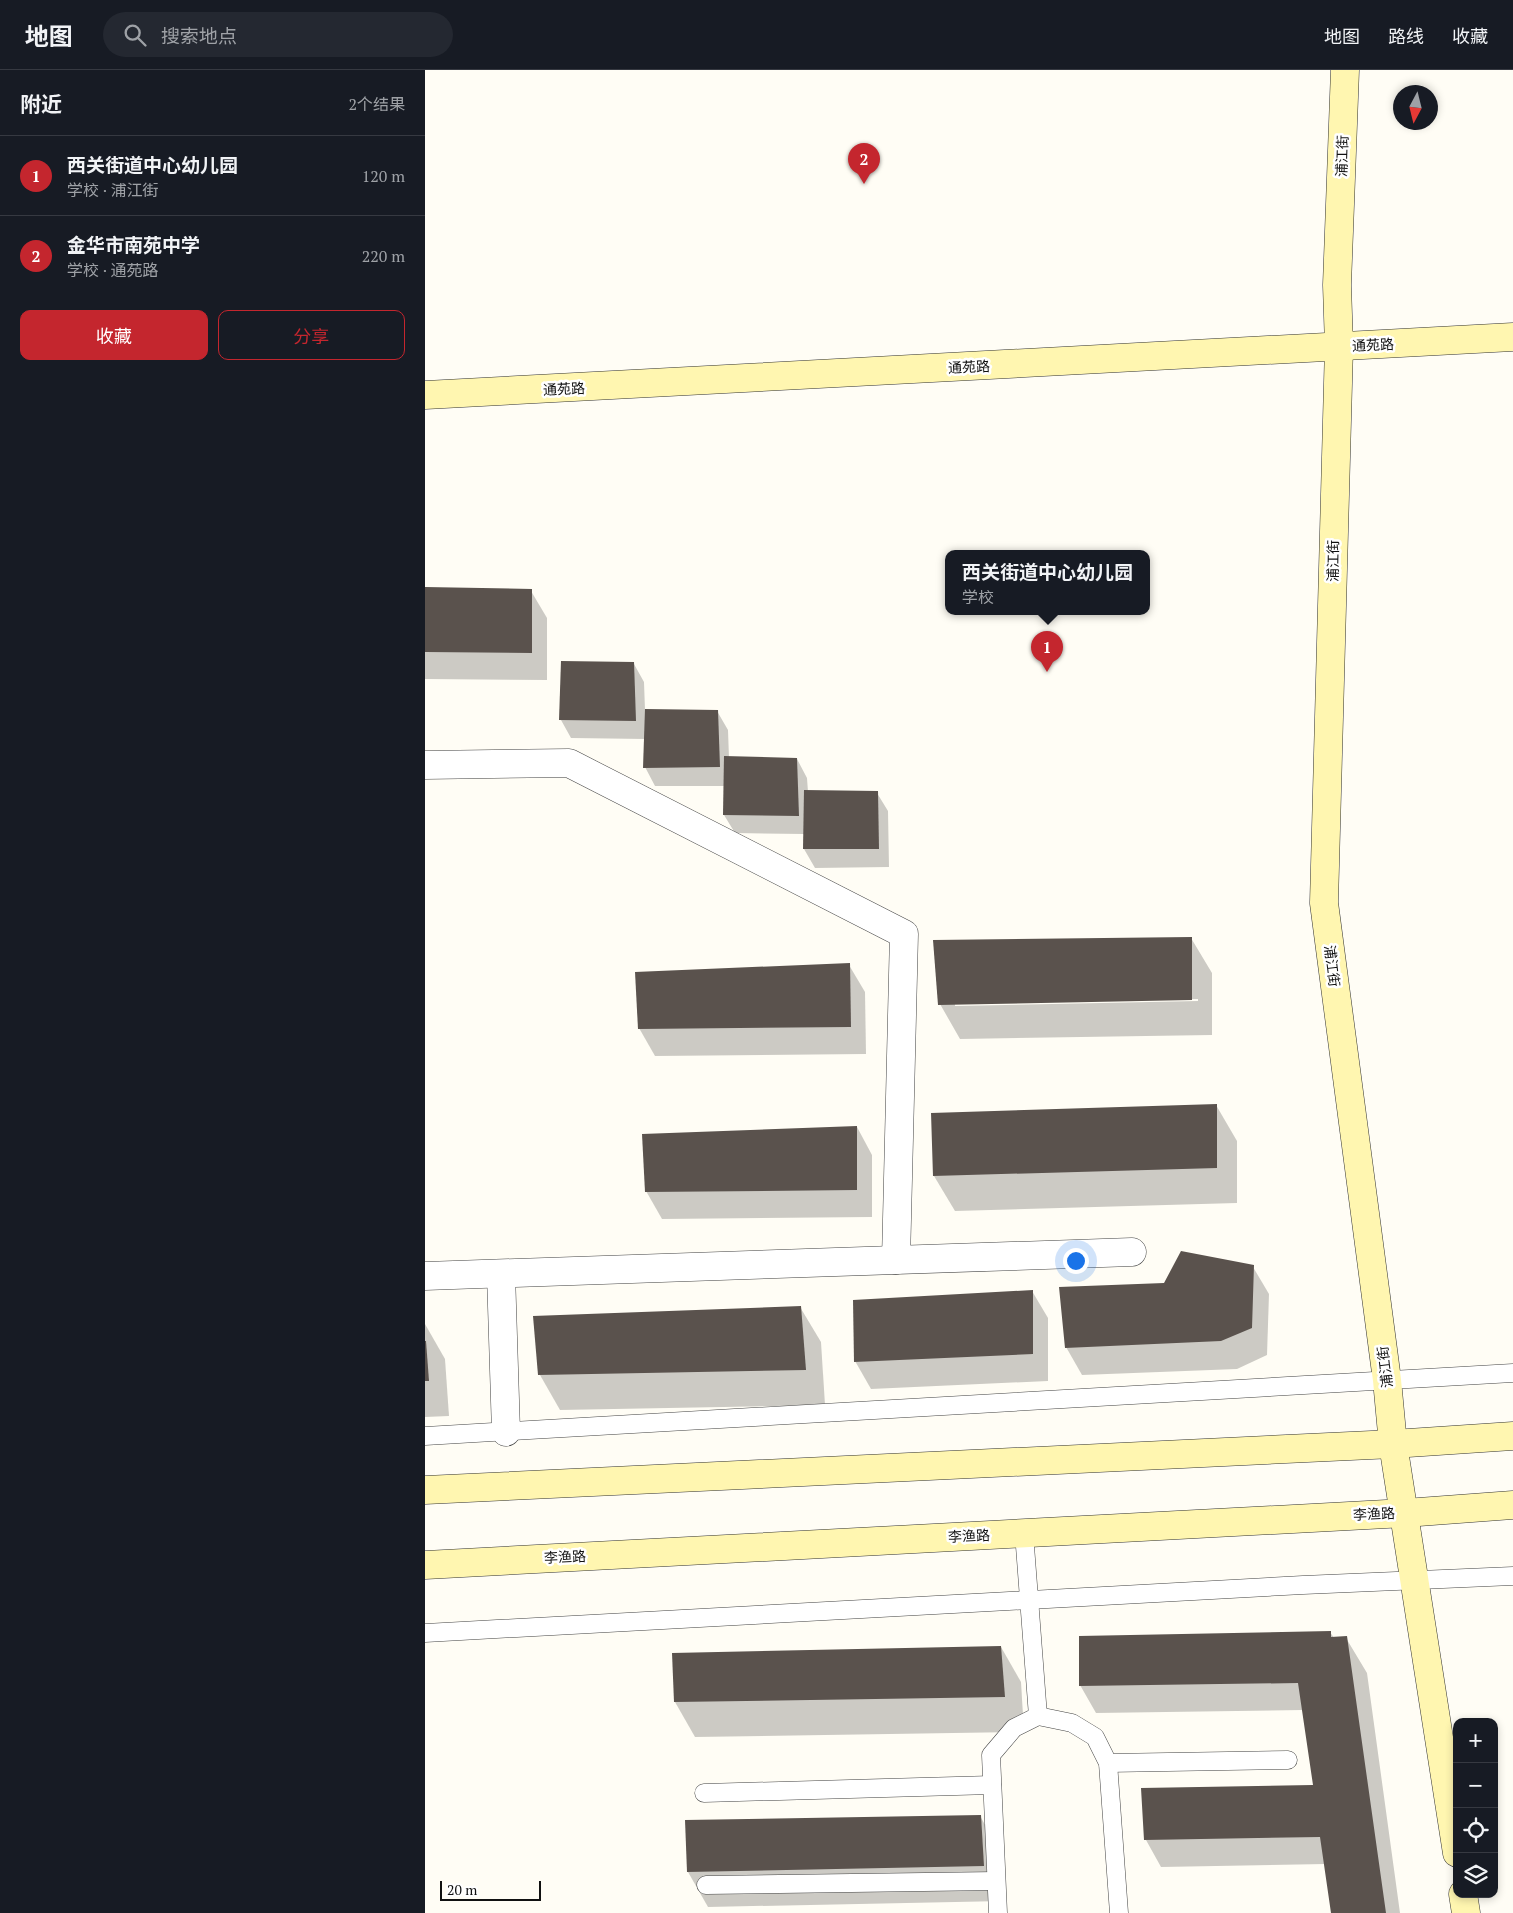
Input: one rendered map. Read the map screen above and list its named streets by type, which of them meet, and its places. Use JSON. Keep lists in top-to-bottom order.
{
  "streets": {
    "street": ["浦江街", "通苑路", "李渔路"]
  },
  "crossings": [
    ["浦江街", "通苑路"],
    ["浦江街", "李渔路"]
  ],
  "scale_bar": "20 m",
  "north": "bottom",
  "page": {
    "header": "地图",
    "search": "搜索地点",
    "nav": ["地图", "路线", "收藏"],
    "heading": ["附近", "2个结果"],
    "list": [
      {
        "mark": "1",
        "name": "西关街道中心幼儿园",
        "note": "学校 · 浦江街",
        "value": "120 m"
      },
      {
        "mark": "2",
        "name": "金华市南苑中学",
        "note": "学校 · 通苑路",
        "value": "220 m"
      }
    ],
    "pins": ["2", "1"],
    "buttons": ["收藏", "分享"],
    "popup": ["西关街道中心幼儿园", "学校"],
    "map_buttons": ["+", "−"],
    "scale": "20 m"
  }
}
